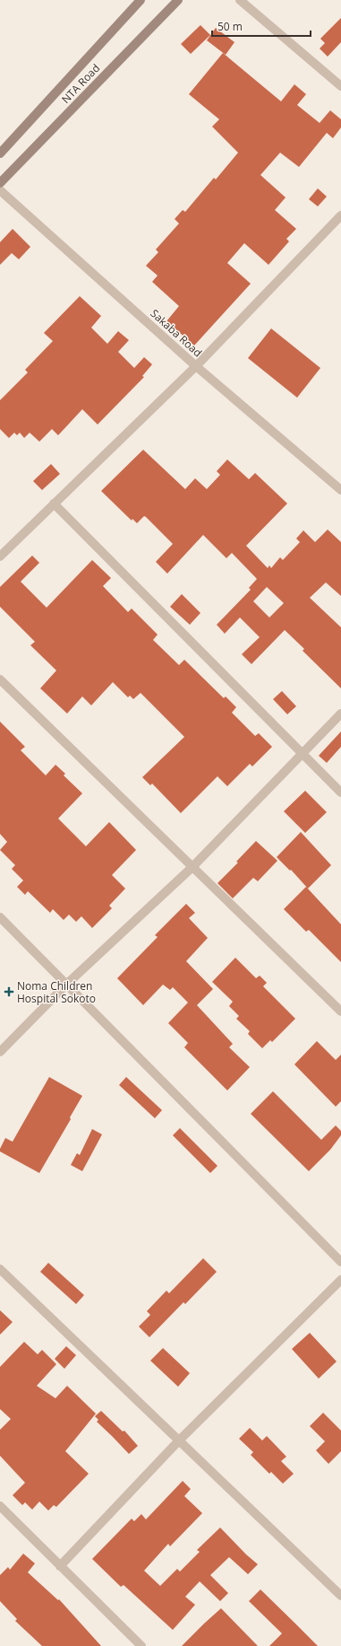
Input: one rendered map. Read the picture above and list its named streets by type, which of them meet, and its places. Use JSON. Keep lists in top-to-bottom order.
{
  "streets": {
    "main road": ["NTA Road"],
    "street": ["Sakaba Road"]
  },
  "places": {
    "health": ["Noma Children Hospital Sokoto"]
  },
  "scale_bar": "50 m"
}
